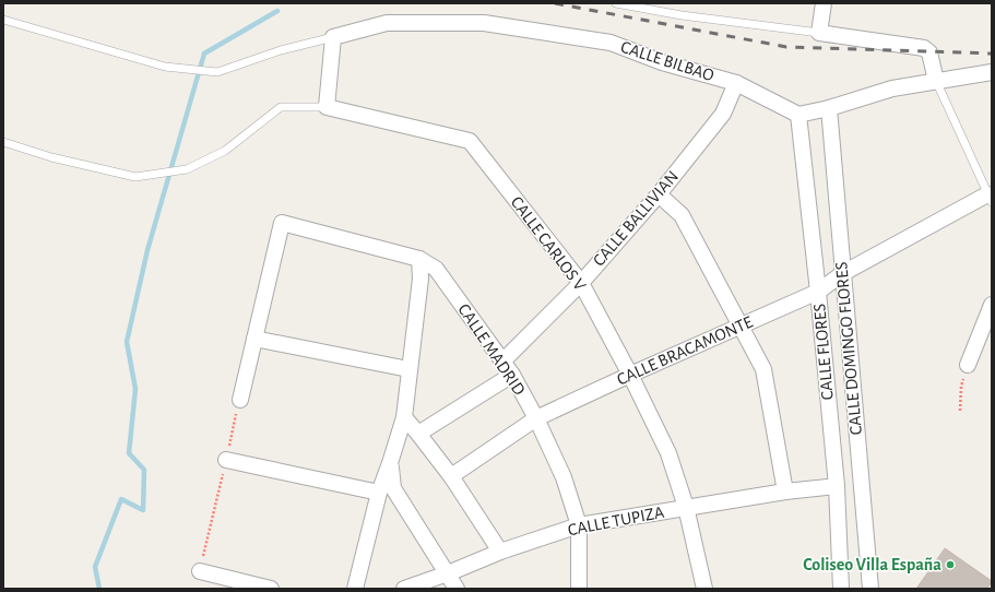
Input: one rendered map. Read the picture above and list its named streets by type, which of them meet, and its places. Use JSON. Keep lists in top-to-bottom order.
{
  "streets": {
    "street": [
      "CALLE BILBAO",
      "CALLE BALLIVIAN",
      "CALLE CARLOS V",
      "CALLE DOMINGO FLORES",
      "CALLE MADRID",
      "CALLE BRACAMONTE",
      "CALLE FLORES",
      "CALLE TUPIZA"
    ]
  },
  "crossings": [
    ["CALLE BILBAO", "CALLE BALLIVIAN"],
    ["CALLE BILBAO", "CALLE FLORES"],
    ["CALLE BALLIVIAN", "CALLE CARLOS V"],
    ["CALLE BALLIVIAN", "CALLE MADRID"],
    ["CALLE CARLOS V", "CALLE BRACAMONTE"],
    ["CALLE CARLOS V", "CALLE TUPIZA"],
    ["CALLE DOMINGO FLORES", "CALLE BRACAMONTE"],
    ["CALLE MADRID", "CALLE BRACAMONTE"],
    ["CALLE MADRID", "CALLE TUPIZA"],
    ["CALLE BRACAMONTE", "CALLE FLORES"],
    ["CALLE FLORES", "CALLE TUPIZA"]
  ],
  "places": ["Coliseo Villa España"]
}
